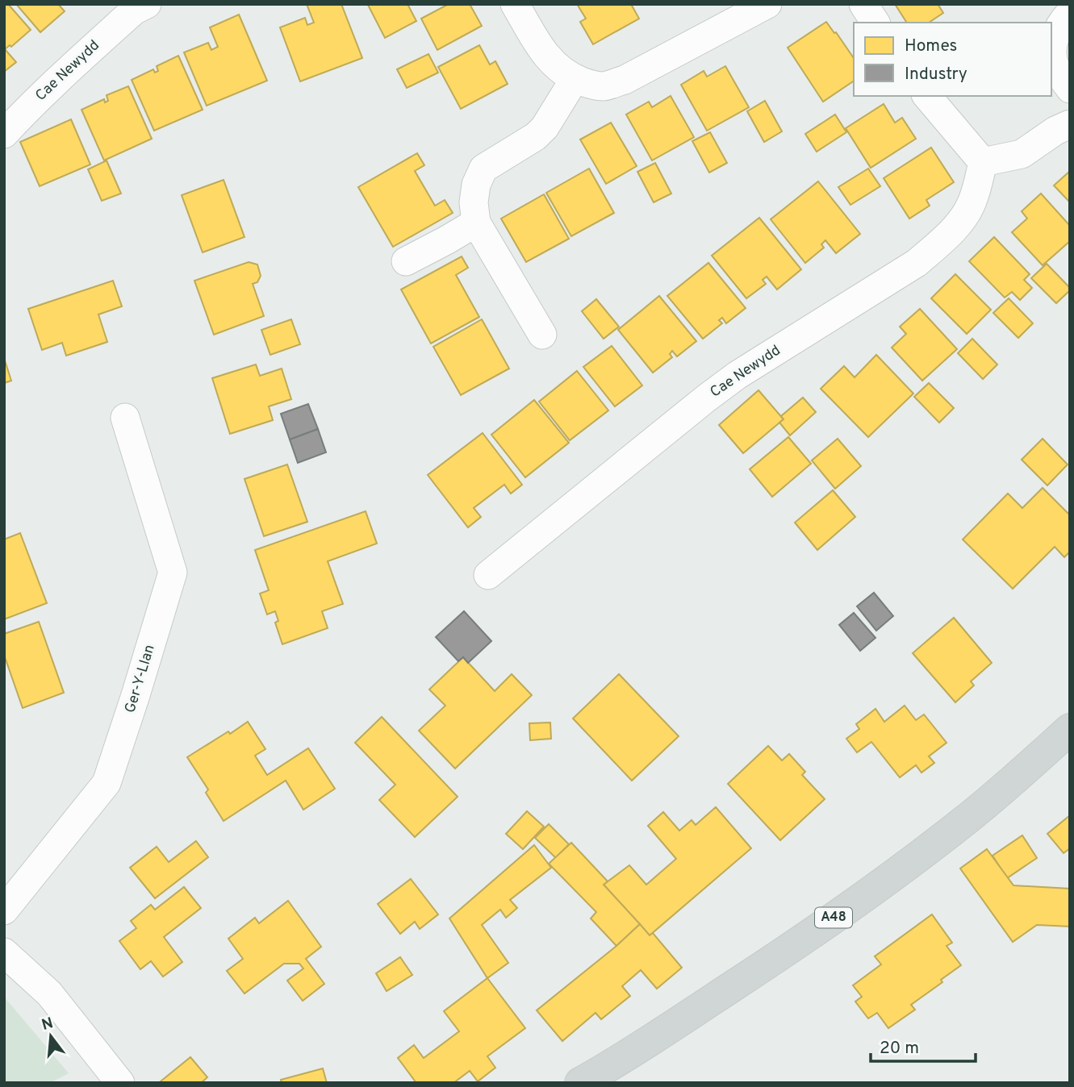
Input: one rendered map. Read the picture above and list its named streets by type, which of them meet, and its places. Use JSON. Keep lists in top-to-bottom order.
{
  "streets": {
    "main road": ["A48"],
    "street": ["Cae Newydd", "Ger-Y-Llan"]
  },
  "legend": ["Homes", "Industry"],
  "scale_bar": "20 m",
  "north": "top"
}
